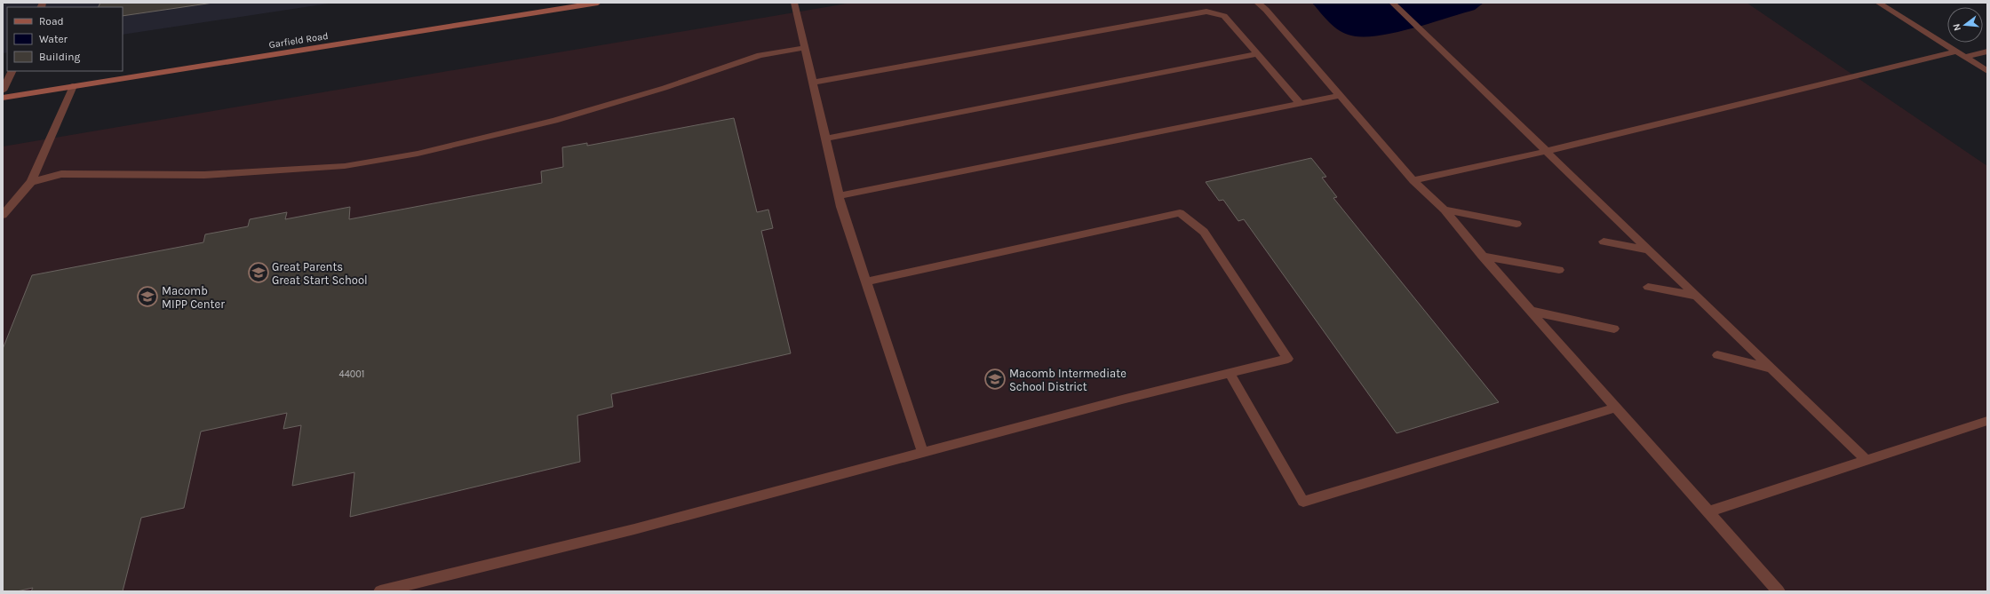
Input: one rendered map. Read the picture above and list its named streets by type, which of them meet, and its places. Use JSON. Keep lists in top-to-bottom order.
{
  "streets": {
    "main road": ["Garfield Road"]
  },
  "places": {
    "school or university": ["Great Parents Great Start School", "Macomb MIPP Center", "Macomb Intermediate School District"]
  },
  "house_numbers": ["44001"],
  "legend": ["Road", "Water", "Building"],
  "north": "left"
}
